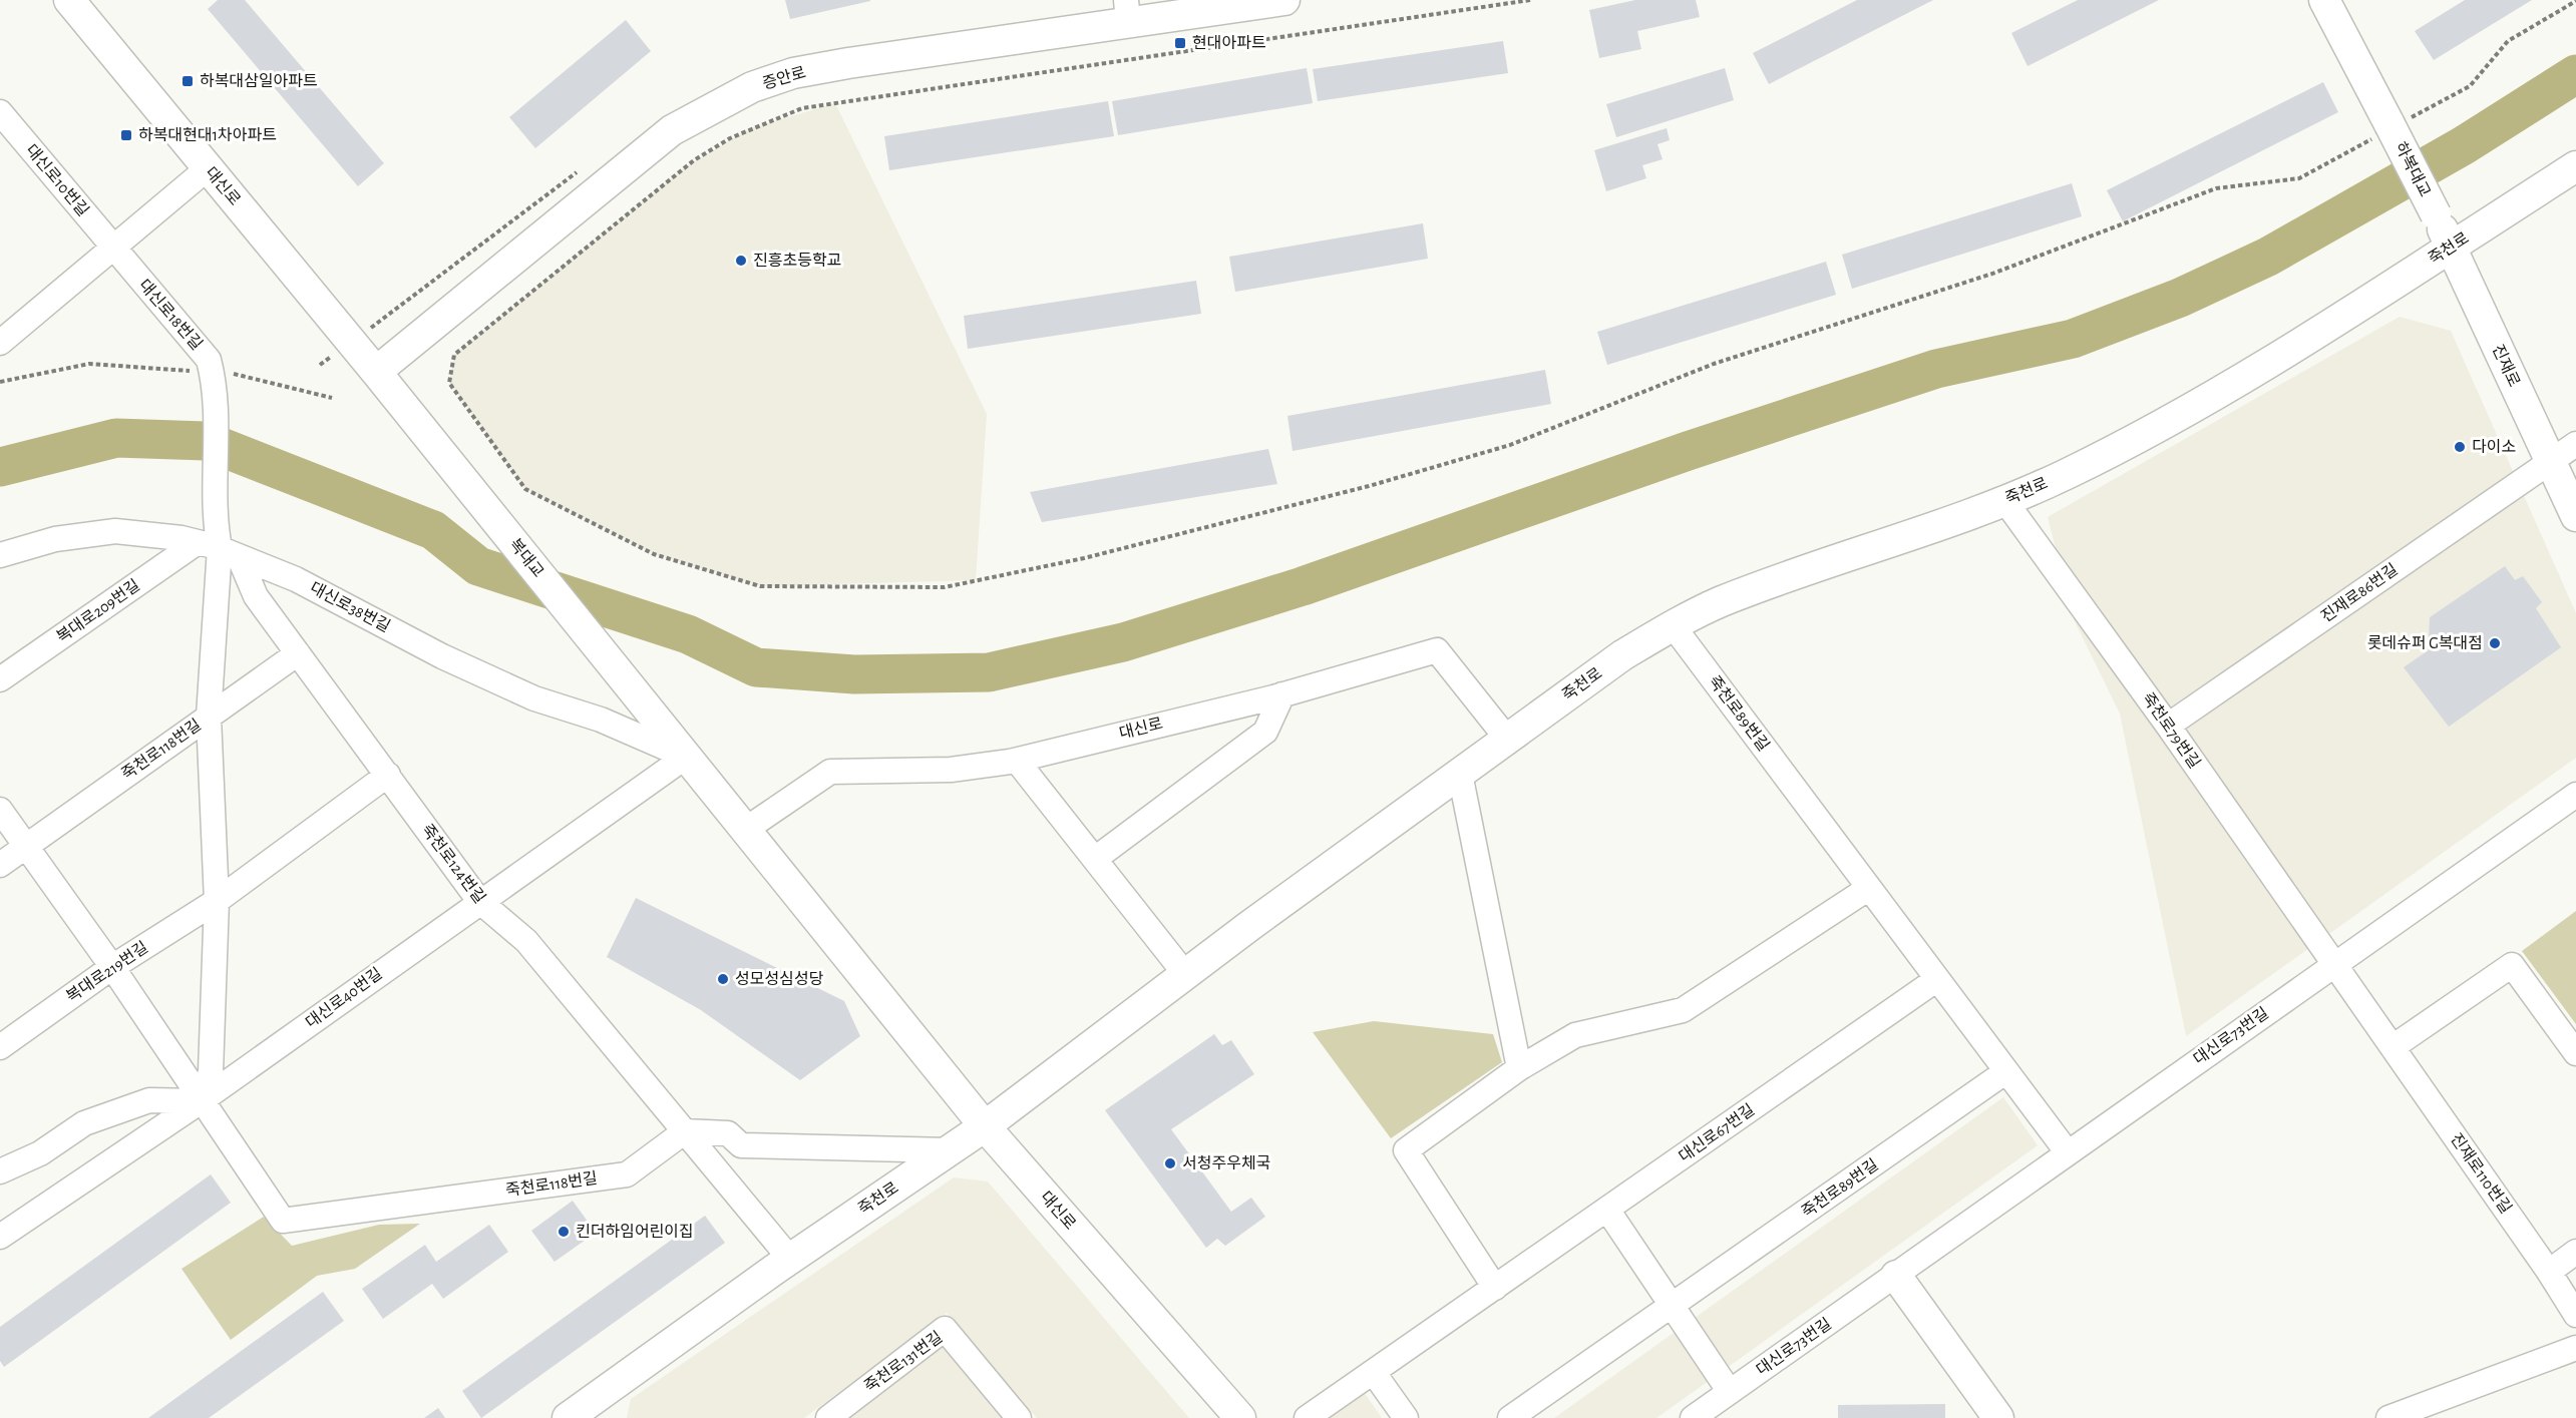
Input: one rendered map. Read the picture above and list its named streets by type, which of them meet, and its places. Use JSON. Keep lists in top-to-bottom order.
{
  "streets": {
    "street": [
      "증안로",
      "하복대교",
      "대신로10번길",
      "대신로",
      "죽천로",
      "대신로18번길",
      "진재로",
      "복대교",
      "진재로86번길",
      "대신로38번길",
      "복대로209번길",
      "죽천로89번길",
      "죽천로79번길",
      "죽천로118번길",
      "죽천로124번길",
      "복대로219번길",
      "대신로40번길",
      "대신로73번길",
      "대신로67번길",
      "진재로110번길",
      "죽천로131번길"
    ]
  },
  "crossings": [
    ["증안로", "대신로"],
    ["증안로", "복대교"],
    ["하복대교", "진재로"],
    ["대신로10번길", "대신로18번길"],
    ["대신로", "죽천로"],
    ["대신로", "복대교"],
    ["대신로", "대신로38번길"],
    ["대신로", "대신로40번길"],
    ["죽천로", "진재로"],
    ["죽천로", "죽천로89번길"],
    ["죽천로", "죽천로79번길"],
    ["죽천로", "죽천로124번길"],
    ["진재로", "진재로86번길"],
    ["복대교", "대신로38번길"],
    ["복대교", "대신로40번길"],
    ["진재로86번길", "죽천로79번길"],
    ["대신로38번길", "복대로209번길"],
    ["대신로38번길", "죽천로124번길"],
    ["대신로38번길", "대신로40번길"],
    ["복대로209번길", "죽천로124번길"],
    ["죽천로89번길", "대신로73번길"],
    ["죽천로89번길", "대신로67번길"],
    ["죽천로79번길", "대신로73번길"],
    ["죽천로79번길", "진재로110번길"],
    ["죽천로118번길", "죽천로124번길"],
    ["죽천로118번길", "복대로219번길"],
    ["죽천로118번길", "대신로40번길"],
    ["죽천로124번길", "복대로219번길"],
    ["죽천로124번길", "대신로40번길"],
    ["대신로73번길", "진재로110번길"]
  ],
  "places": {
    "transit": ["현대아파트", "하복대삼일아파트", "하복대현대1차아파트"],
    "other": [
      "진흥초등학교",
      "다이소",
      "롯데슈퍼 G복대점",
      "성모성심성당",
      "서청주우체국",
      "킨더하임어린이집"
    ]
  }
}
